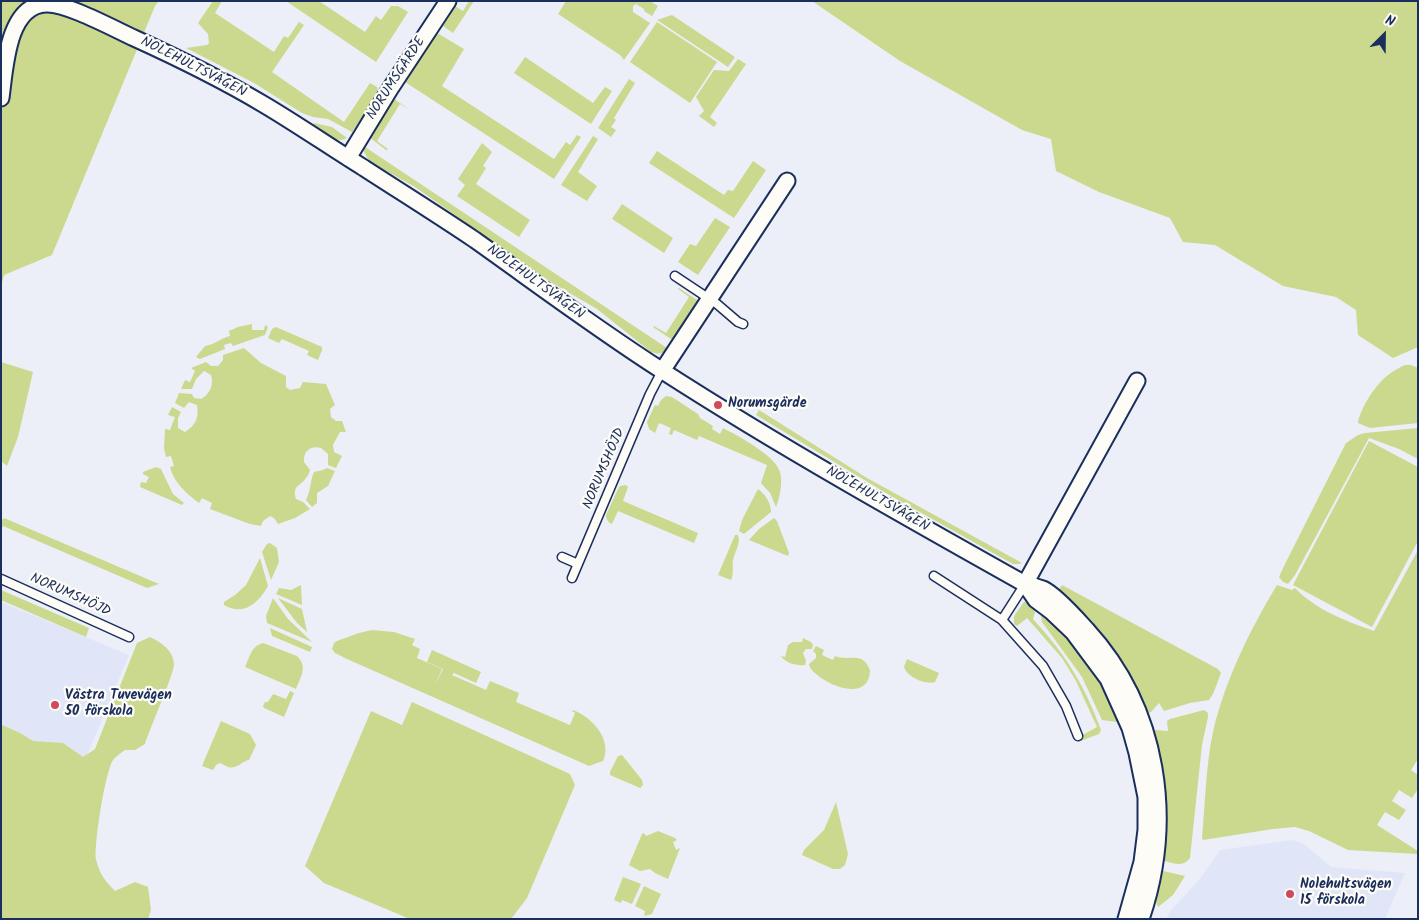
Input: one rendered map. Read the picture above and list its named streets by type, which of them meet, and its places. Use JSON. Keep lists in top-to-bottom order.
{
  "streets": {
    "street": ["NOLEHULTSVÄGEN", "NORUMSGÄRDE"],
    "lane": ["NORUMSHÖJD"]
  },
  "crossings": [
    ["NOLEHULTSVÄGEN", "NORUMSGÄRDE"],
    ["NOLEHULTSVÄGEN", "NORUMSHÖJD"]
  ],
  "places": ["Norumsgärde", "Västra Tuvevägen 50 förskola", "Nolehultsvägen 15 förskola"],
  "north": "top right"
}
